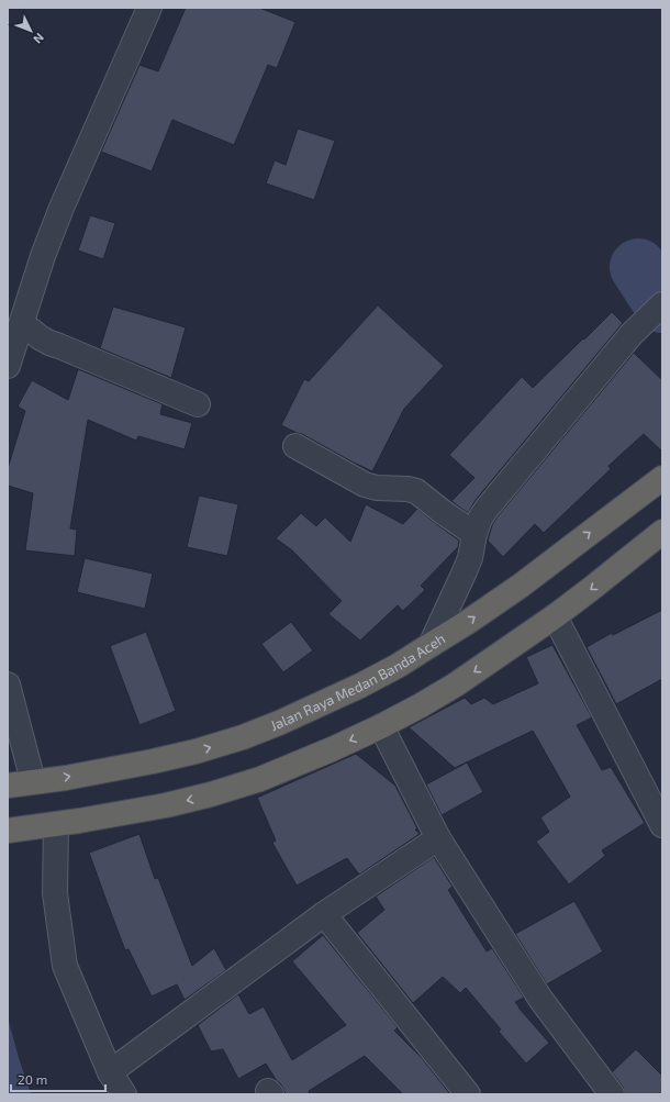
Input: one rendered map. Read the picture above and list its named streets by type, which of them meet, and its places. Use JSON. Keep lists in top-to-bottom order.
{
  "streets": {
    "highway": ["Jalan Raya Medan Banda Aceh"]
  },
  "scale_bar": "20 m",
  "north": "bottom right"
}
